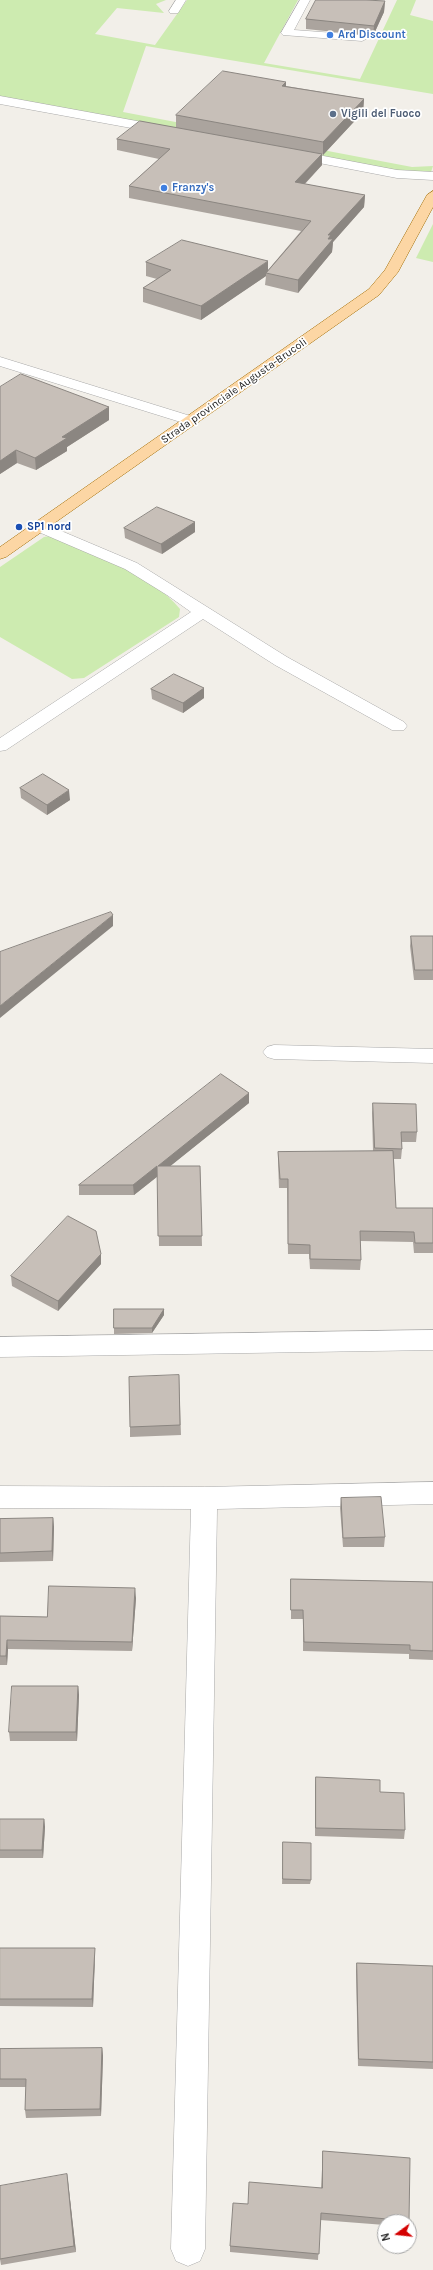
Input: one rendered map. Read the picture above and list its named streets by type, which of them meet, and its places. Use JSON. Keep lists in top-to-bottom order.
{
  "streets": {
    "main road": ["Strada provinciale Augusta-Brucoli"]
  },
  "places": [
    "Ard Discount",
    "Vigili del Fuoco",
    "Franzy's",
    "SP1 nord"
  ],
  "north": "left"
}
